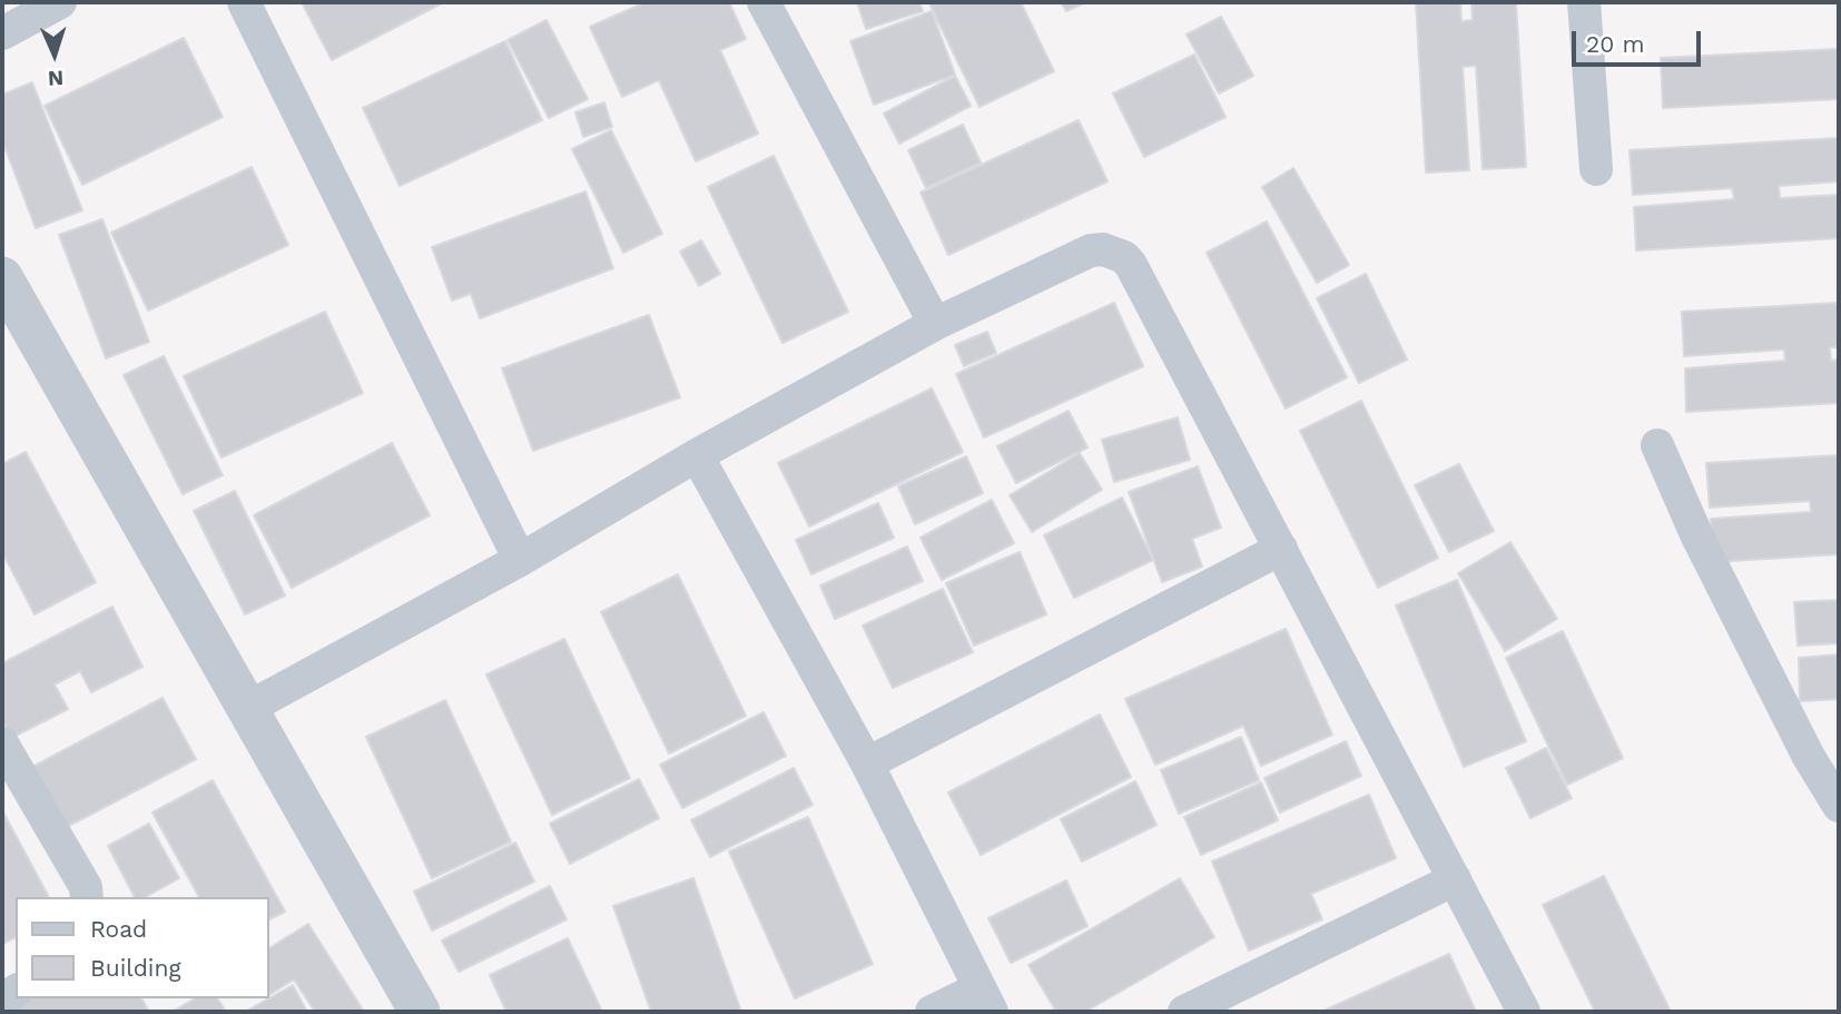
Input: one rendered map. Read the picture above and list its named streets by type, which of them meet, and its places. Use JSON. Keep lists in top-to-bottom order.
{
  "legend": ["Road", "Building"],
  "scale_bar": "20 m",
  "north": "bottom"
}
